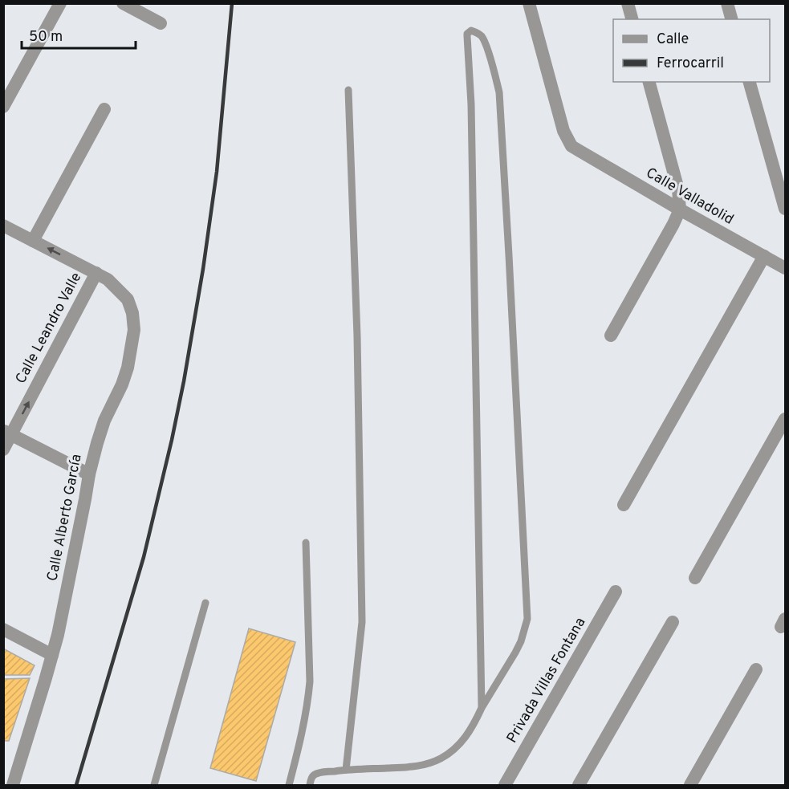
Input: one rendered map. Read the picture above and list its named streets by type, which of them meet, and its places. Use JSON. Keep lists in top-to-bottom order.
{
  "streets": {
    "street": [
      "Calle Valladolid",
      "Calle Leandro Valle",
      "Calle Alberto García",
      "Privada Villas Fontana"
    ]
  },
  "crossings": [
    ["Calle Leandro Valle", "Calle Alberto García"]
  ],
  "one_way": ["Calle Leandro Valle"],
  "legend": ["Calle", "Ferrocarril"],
  "scale_bar": "50 m"
}
